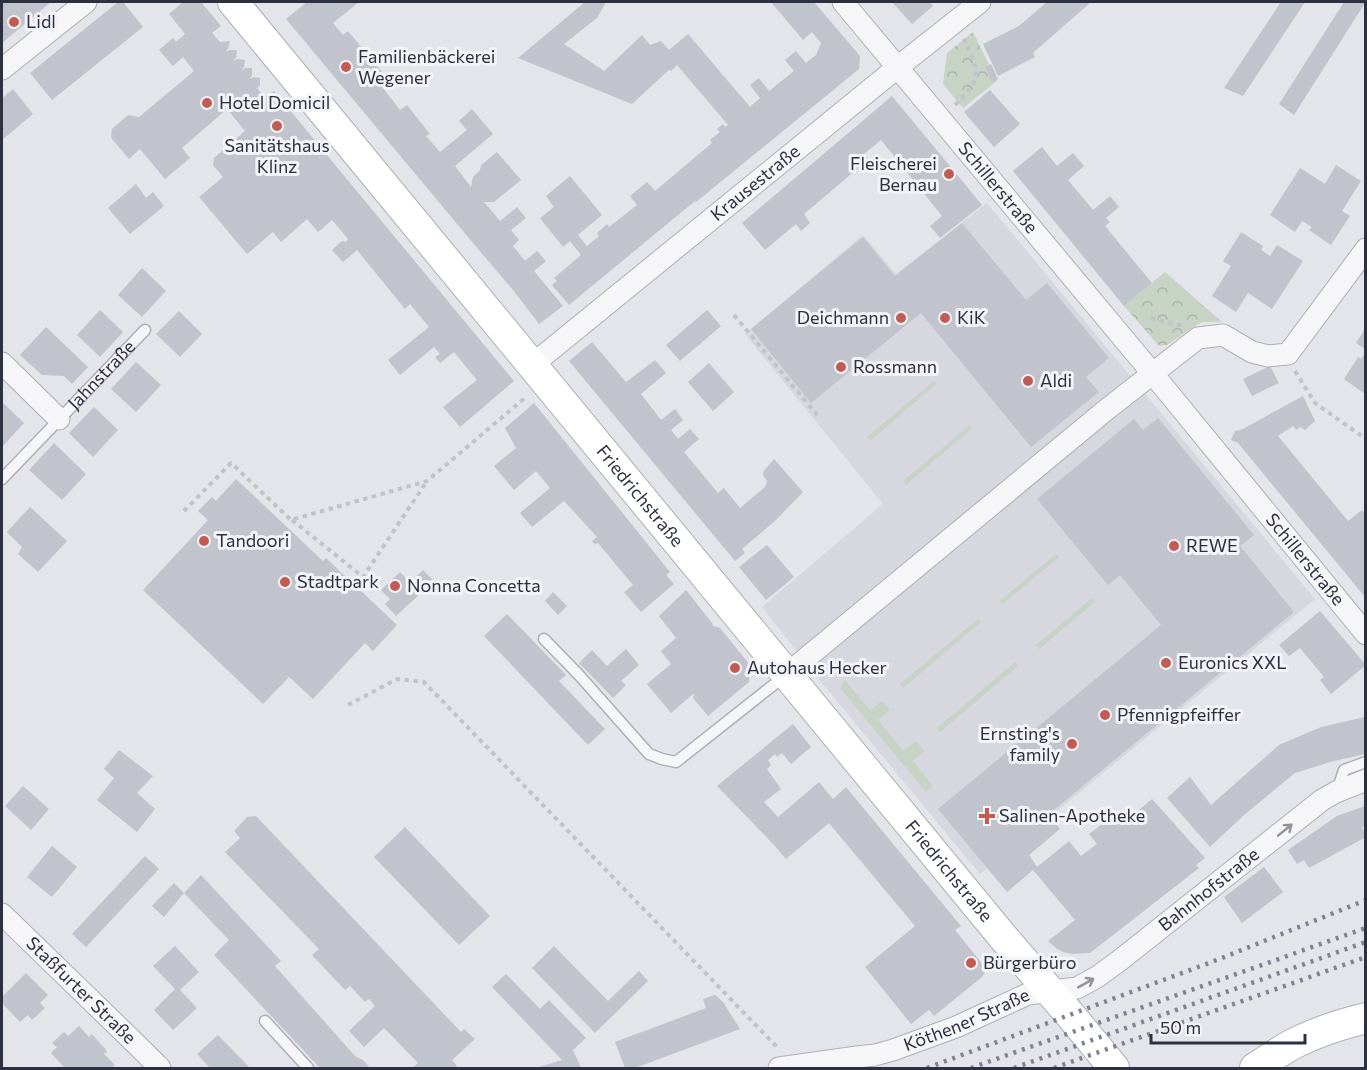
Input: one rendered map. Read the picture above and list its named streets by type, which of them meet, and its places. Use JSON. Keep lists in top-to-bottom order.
{
  "streets": {
    "street": [
      "Krausestraße",
      "Schillerstraße",
      "Jahnstraße",
      "Friedrichstraße",
      "Bahnhofstraße",
      "Staßfurter Straße",
      "Köthener Straße"
    ]
  },
  "crossings": [
    ["Krausestraße", "Schillerstraße"],
    ["Krausestraße", "Friedrichstraße"],
    ["Friedrichstraße", "Bahnhofstraße"],
    ["Friedrichstraße", "Köthener Straße"],
    ["Bahnhofstraße", "Köthener Straße"]
  ],
  "one_way": ["Bahnhofstraße"],
  "places": {
    "other": [
      "Lidl",
      "Familienbäckerei Wegener",
      "Hotel Domicil",
      "Sanitätshaus Klinz",
      "Fleischerei Bernau",
      "Deichmann",
      "KiK",
      "Rossmann",
      "Aldi",
      "Tandoori",
      "REWE",
      "Stadtpark",
      "Nonna Concetta",
      "Euronics XXL",
      "Autohaus Hecker",
      "Pfennigpfeiffer",
      "Ernsting's family",
      "Bürgerbüro"
    ],
    "health": ["Salinen-Apotheke"]
  },
  "scale_bar": "50 m"
}
